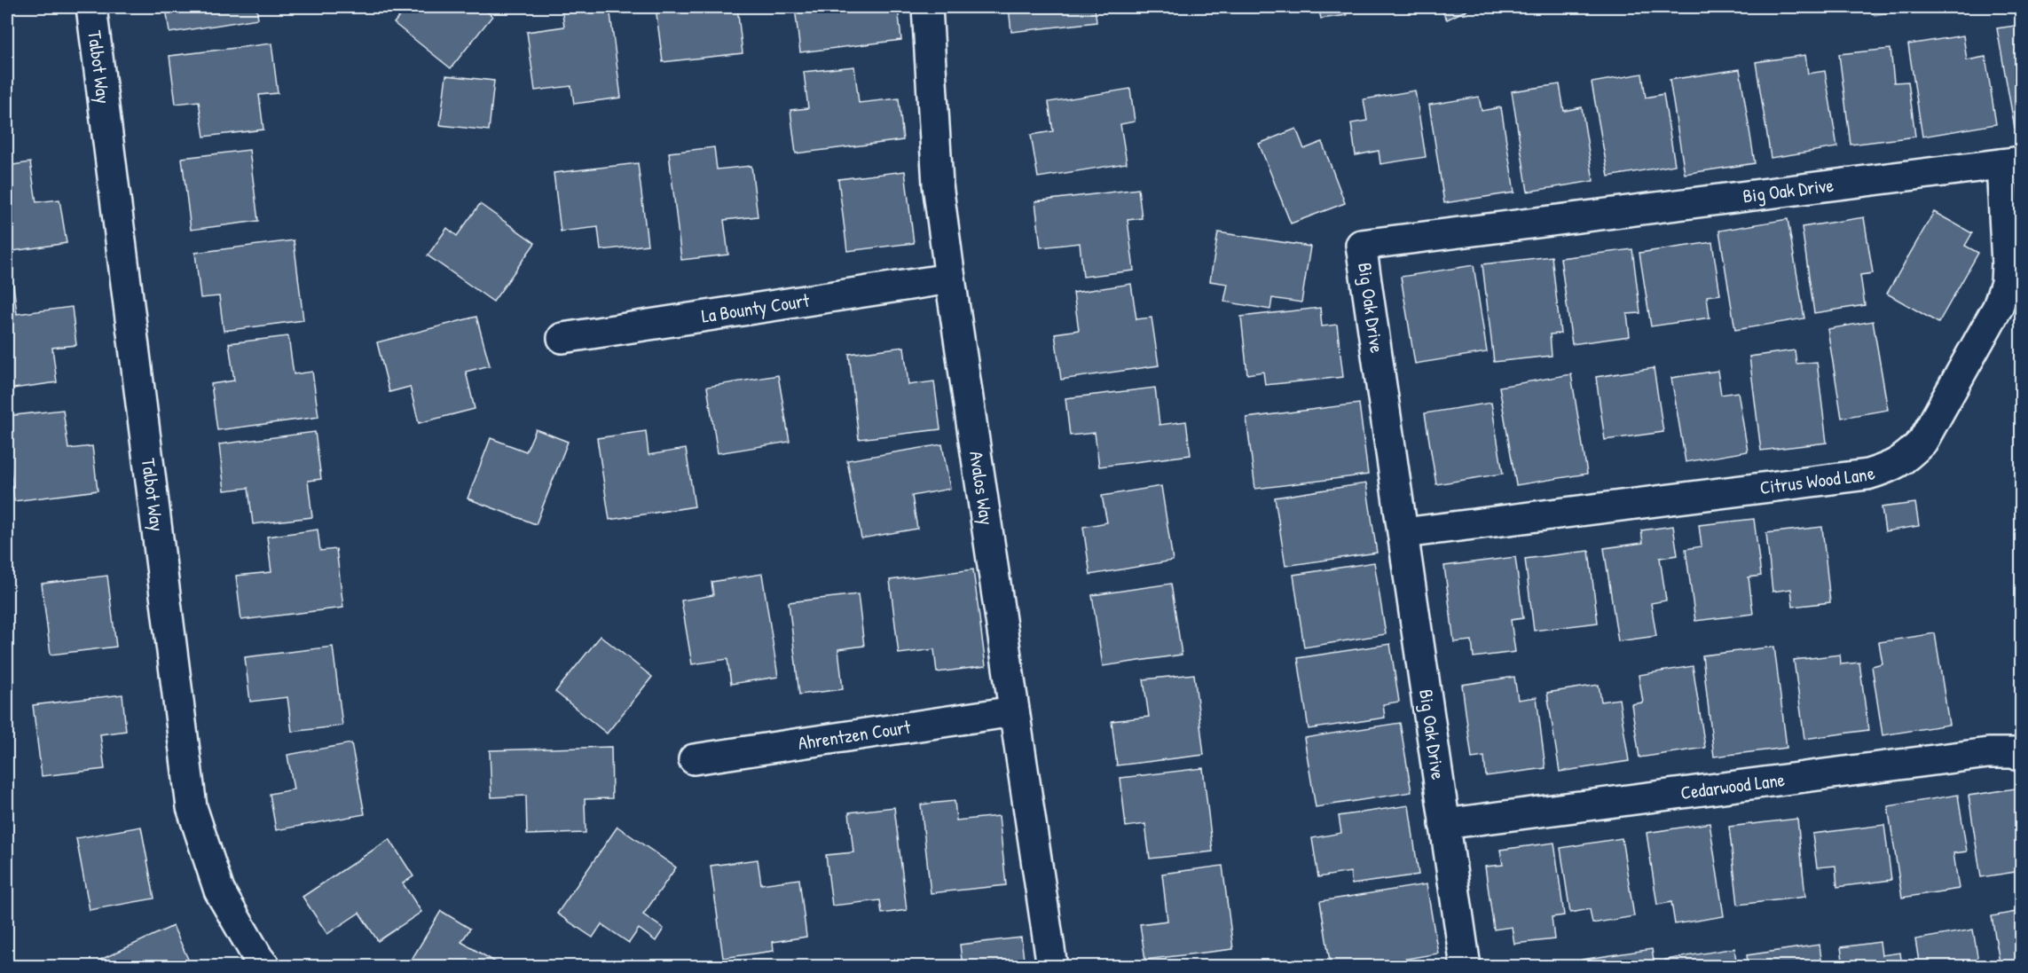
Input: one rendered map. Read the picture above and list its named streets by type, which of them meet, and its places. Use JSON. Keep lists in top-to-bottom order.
{
  "streets": {
    "street": [
      "Talbot Way",
      "Big Oak Drive",
      "La Bounty Court",
      "Citrus Wood Lane",
      "Avalos Way",
      "Ahrentzen Court",
      "Cedarwood Lane"
    ]
  },
  "crossings": [
    ["Big Oak Drive", "Citrus Wood Lane"],
    ["Big Oak Drive", "Cedarwood Lane"],
    ["La Bounty Court", "Avalos Way"],
    ["Avalos Way", "Ahrentzen Court"]
  ]
}
